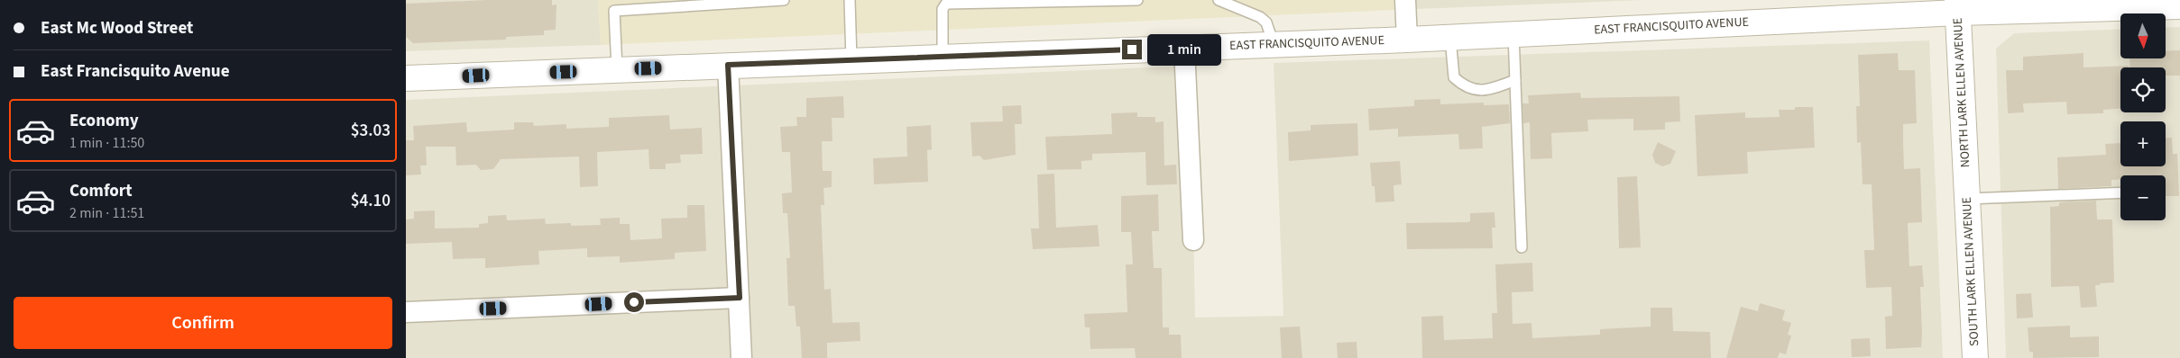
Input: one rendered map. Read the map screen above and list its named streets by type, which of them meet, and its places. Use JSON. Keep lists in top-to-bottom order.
{
  "streets": {
    "street": ["EAST FRANCISQUITO AVENUE", "NORTH LARK ELLEN AVENUE", "SOUTH LARK ELLEN AVENUE"]
  },
  "crossings": [
    ["EAST FRANCISQUITO AVENUE", "NORTH LARK ELLEN AVENUE"],
    ["NORTH LARK ELLEN AVENUE", "SOUTH LARK ELLEN AVENUE"]
  ],
  "north": "bottom",
  "page": {
    "banner": ["East Mc Wood Street", "East Francisquito Avenue"],
    "map_buttons": ["+", "−"],
    "bubble": "1 min",
    "list": [
      {
        "name": "Economy",
        "note": "1 min · 11:50",
        "value": "$3.03"
      },
      {
        "name": "Comfort",
        "note": "2 min · 11:51",
        "value": "$4.10"
      }
    ],
    "buttons": "Confirm"
  }
}
